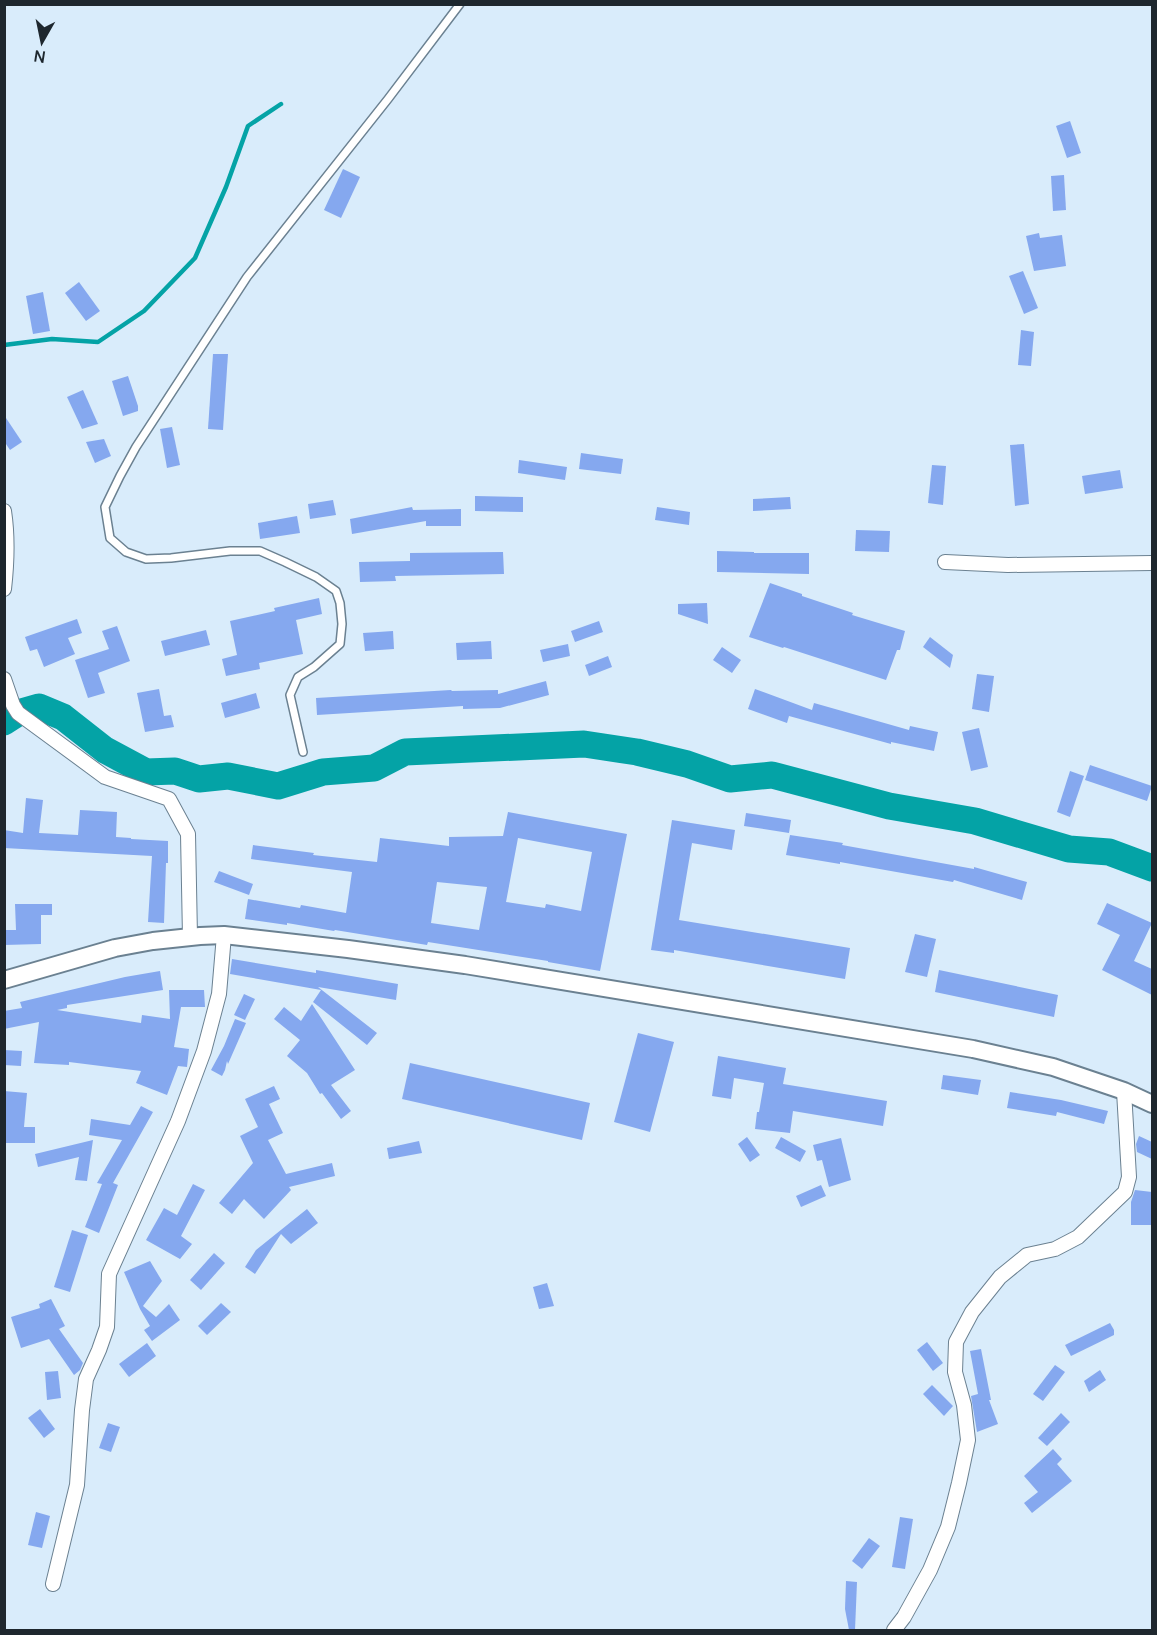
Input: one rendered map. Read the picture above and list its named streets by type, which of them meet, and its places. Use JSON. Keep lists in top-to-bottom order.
{
  "north": "bottom"
}
